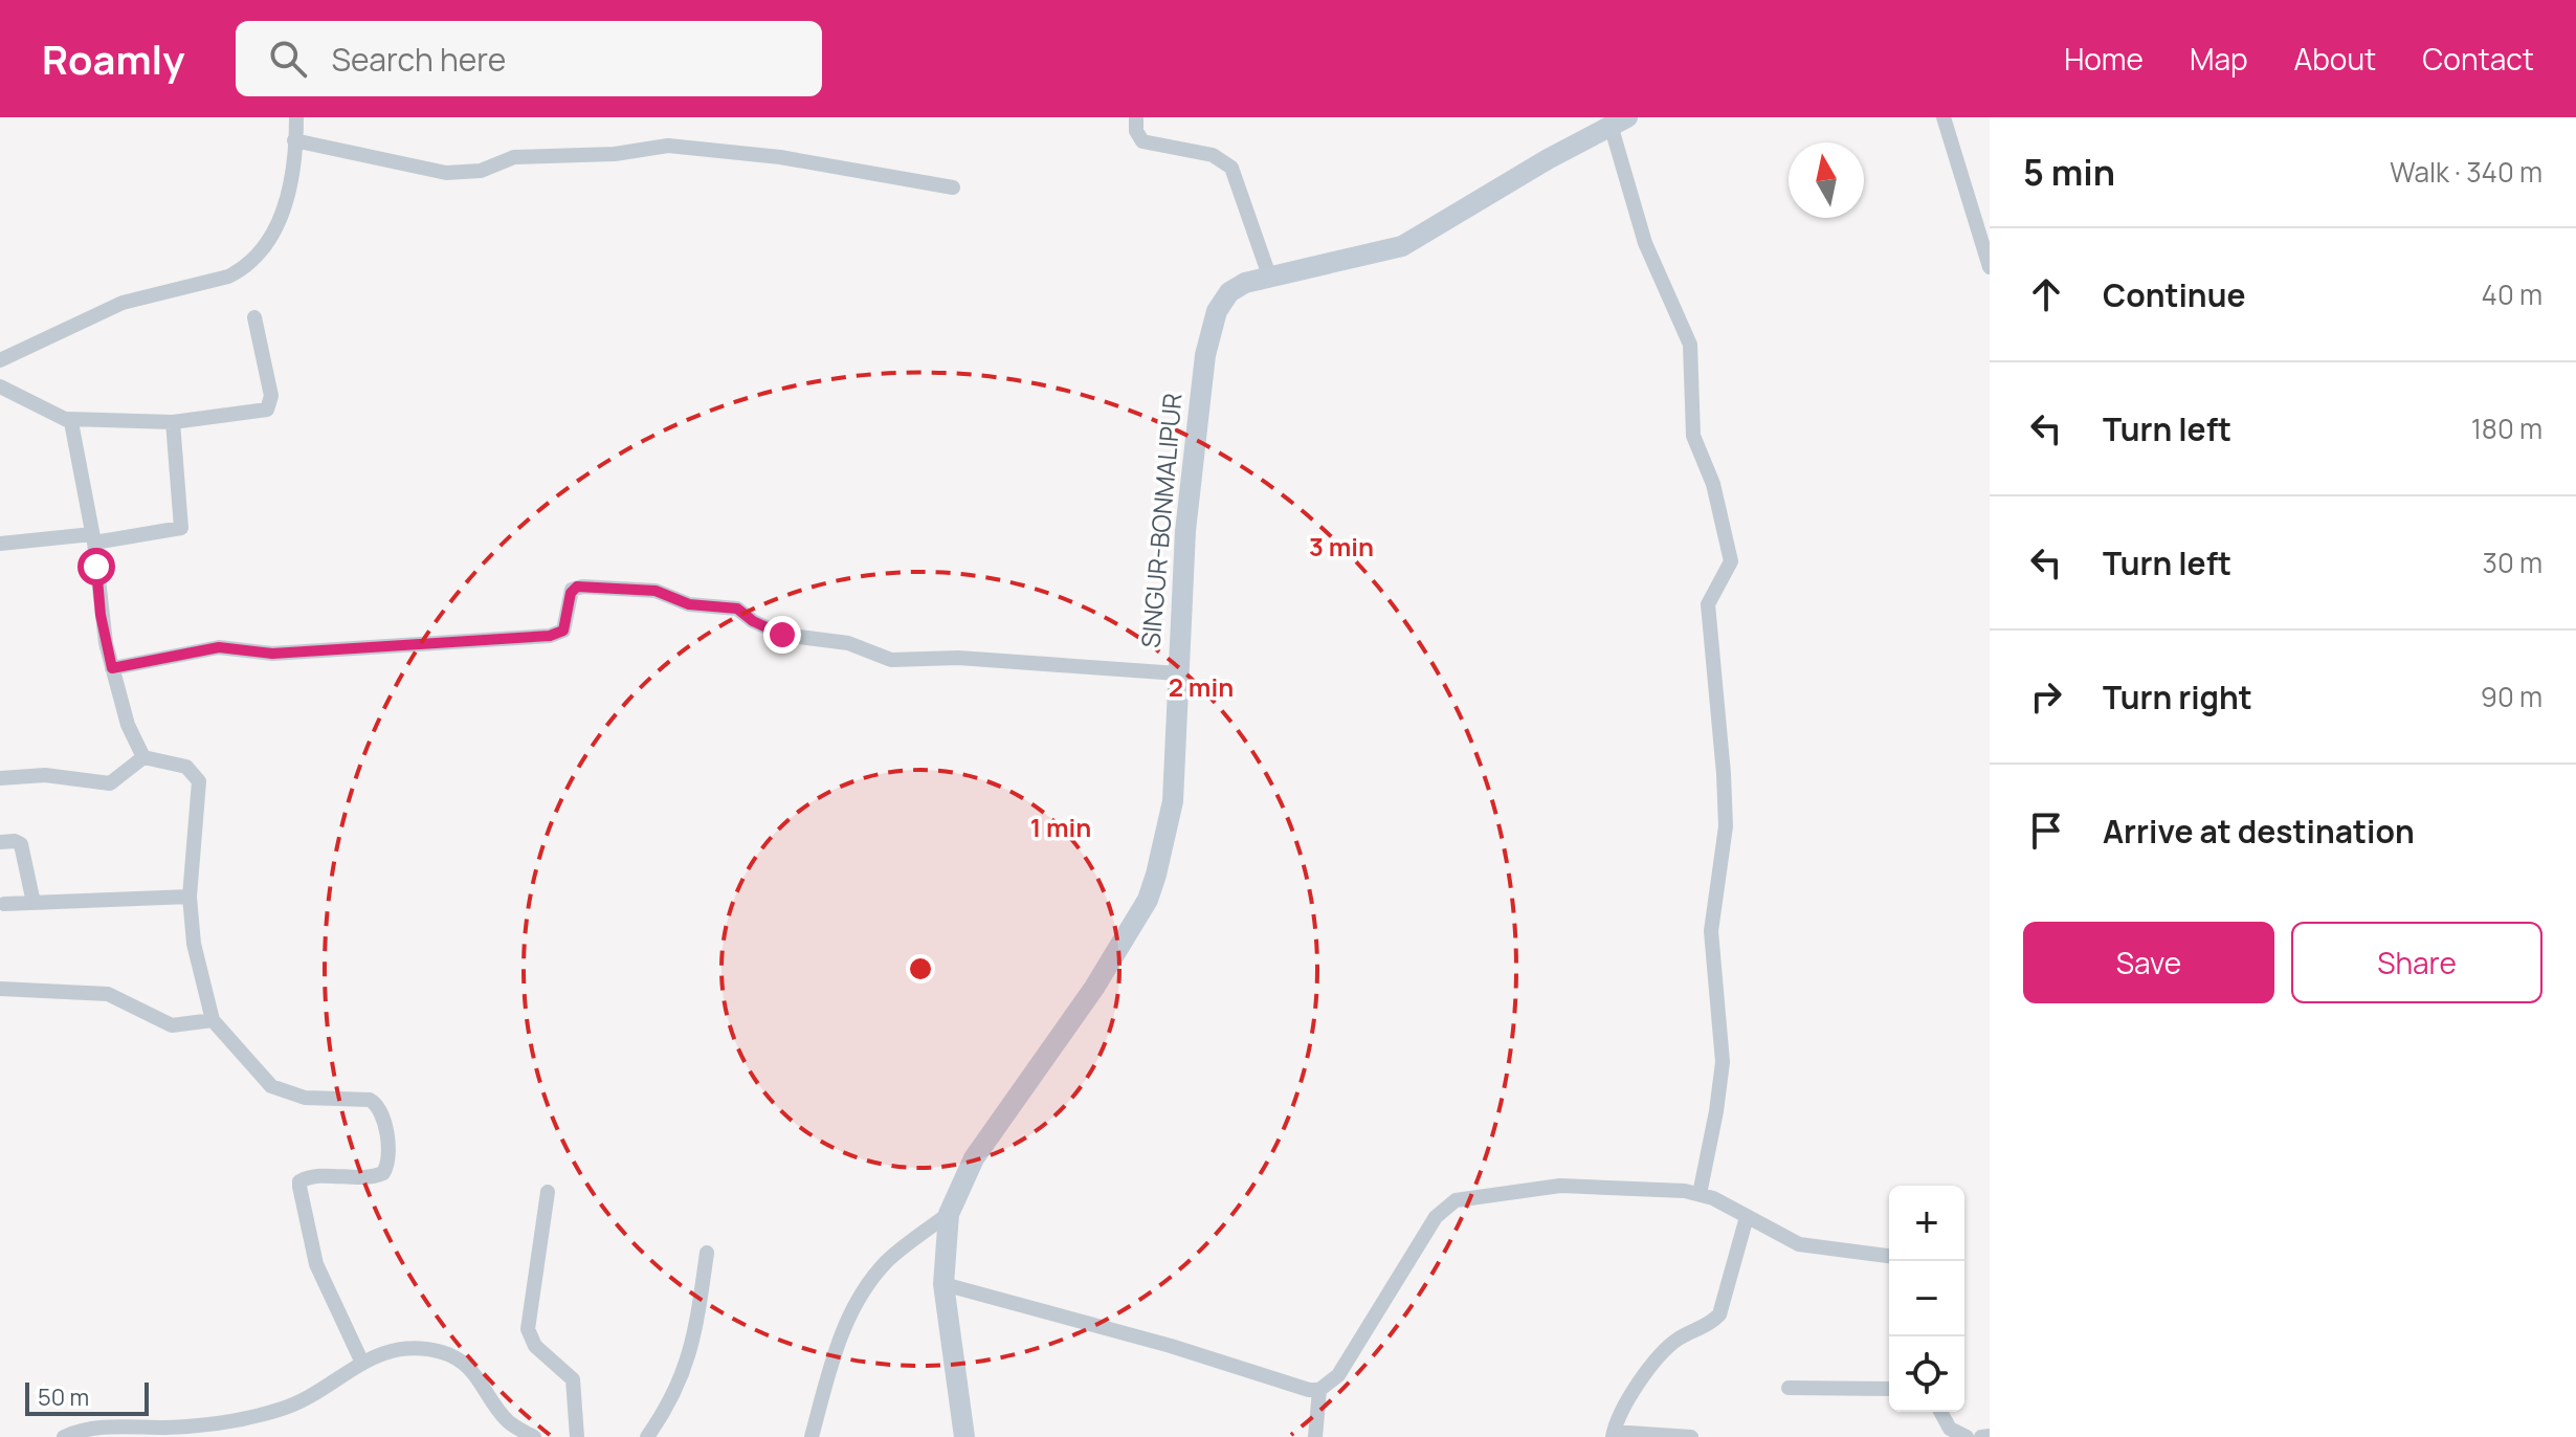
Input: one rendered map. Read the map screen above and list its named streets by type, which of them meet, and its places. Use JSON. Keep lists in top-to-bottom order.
{
  "streets": {
    "street": ["SINGUR-BONMALIPUR"]
  },
  "scale_bar": "50 m",
  "north": "top",
  "page": {
    "header": "Roamly",
    "search": "Search here",
    "nav": [
      "Home",
      "Map",
      "About",
      "Contact"
    ],
    "heading": ["5 min", "Walk · 340 m"],
    "list": [
      ["Continue", "40 m"],
      ["Turn left", "180 m"],
      ["Turn left", "30 m"],
      ["Turn right", "90 m"],
      "Arrive at destination"
    ],
    "buttons": ["Save", "Share"],
    "map_buttons": ["+", "−"],
    "scale": "50 m"
  },
  "rings": ["3 min", "2 min", "1 min"]
}
